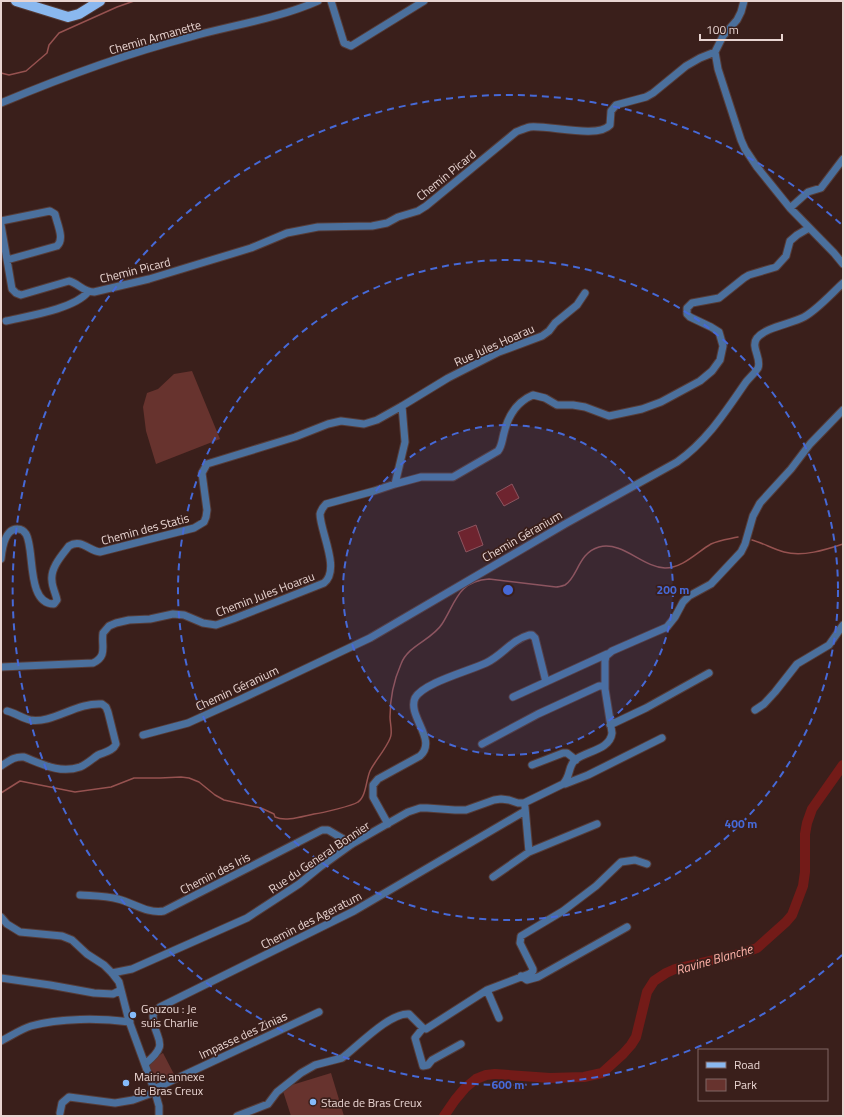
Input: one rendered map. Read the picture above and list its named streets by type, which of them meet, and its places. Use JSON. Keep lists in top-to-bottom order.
{
  "streets": {
    "street": [
      "Chemin Armanette",
      "Chemin Picard",
      "Rue Jules Hoarau",
      "Chemin des Statis",
      "Chemin Géranium",
      "Chemin Jules Hoarau",
      "Rue du General Bonnier",
      "Chemin des Iris",
      "Chemin des Ageratum",
      "Impasse des Zinias"
    ]
  },
  "crossings": [
    ["Rue Jules Hoarau", "Chemin des Statis"],
    ["Rue du General Bonnier", "Chemin des Iris"],
    ["Rue du General Bonnier", "Chemin des Ageratum"]
  ],
  "water": ["Ravine Blanche"],
  "places": ["Gouzou : Je suis Charlie", "Mairie annexe de Bras Creux", "Stade de Bras Creux"],
  "legend": ["Road", "Park"],
  "scale_bar": "100 m",
  "rings": ["200 m", "400 m", "600 m"]
}
